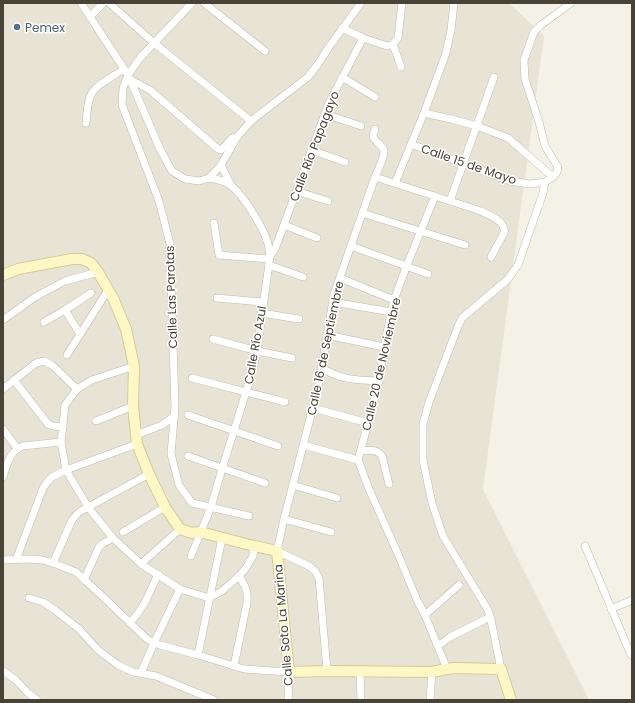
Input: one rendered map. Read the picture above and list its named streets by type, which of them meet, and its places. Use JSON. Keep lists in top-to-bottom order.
{
  "streets": {
    "street": [
      "Calle Río Papagayo",
      "Calle 15 de Mayo",
      "Calle Las Parotas",
      "Calle Río Azul",
      "Calle 16 de Septiembre",
      "Calle 20 de Noviembre",
      "Calle Soto La Marina"
    ]
  },
  "crossings": [
    ["Calle Río Papagayo", "Calle Río Azul"],
    ["Calle Las Parotas", "Calle Río Azul"],
    ["Calle 16 de Septiembre", "Calle Soto La Marina"]
  ],
  "places": ["Pemex"]
}
